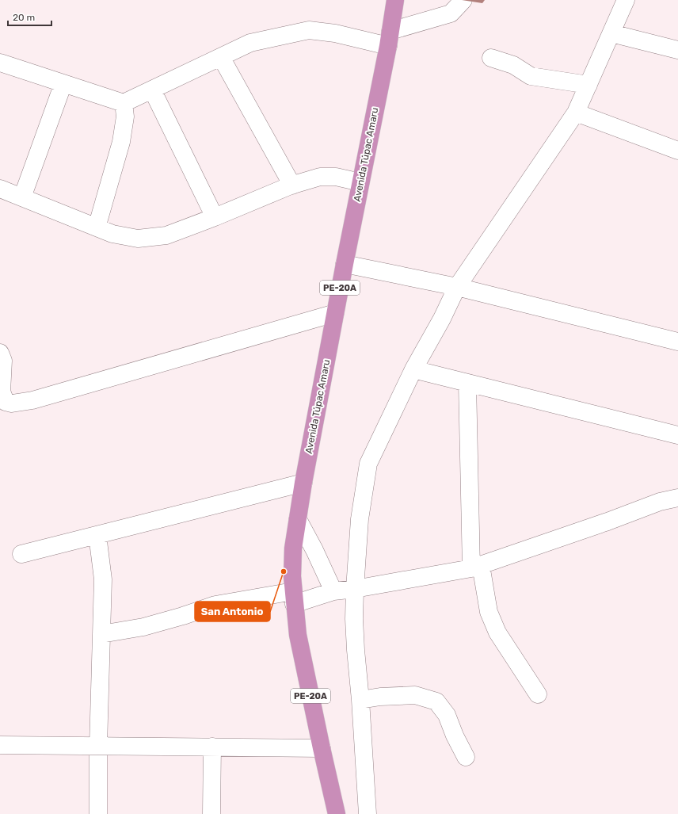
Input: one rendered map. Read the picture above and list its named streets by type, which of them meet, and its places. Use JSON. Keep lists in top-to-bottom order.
{
  "streets": {
    "highway": ["Avenida Túpac Amaru", "PE-20A"]
  },
  "places": ["San Antonio"],
  "scale_bar": "20 m"
}
